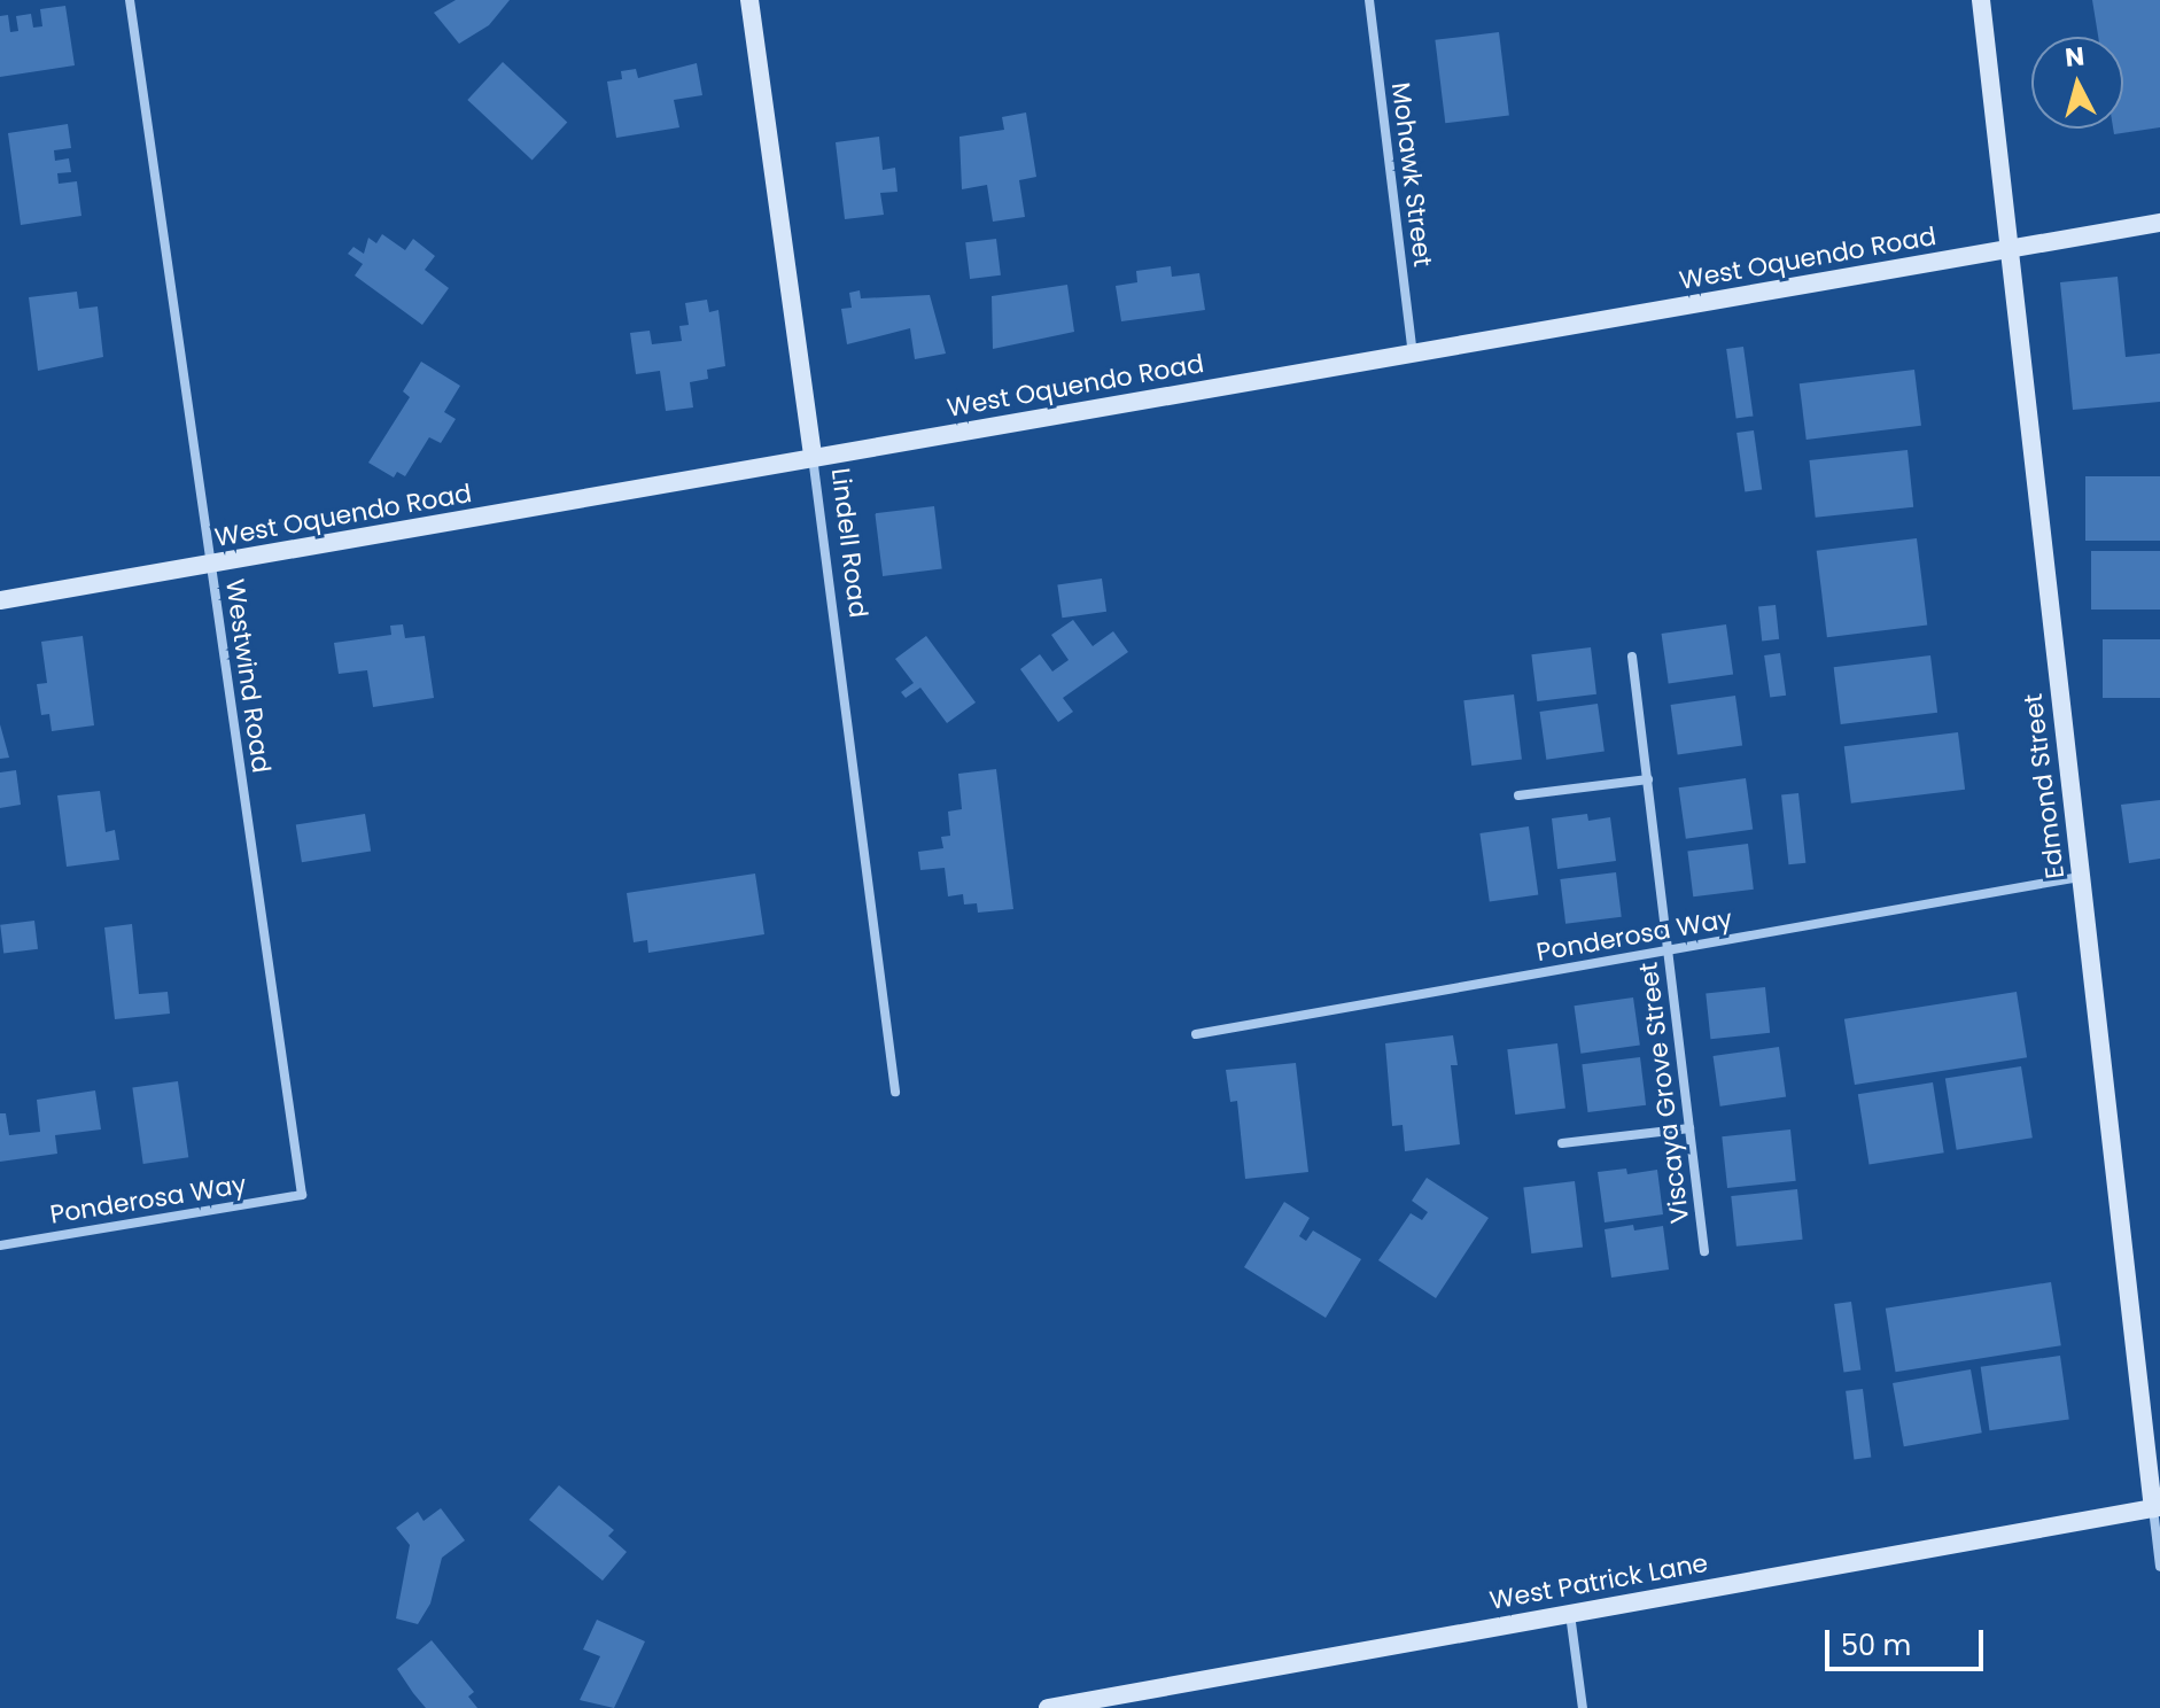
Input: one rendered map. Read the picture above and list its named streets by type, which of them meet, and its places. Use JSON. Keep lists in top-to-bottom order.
{
  "streets": {
    "street": [
      "Mohawk Street",
      "West Oquendo Road",
      "Lindell Road",
      "Westwind Road",
      "Edmond Street",
      "Ponderosa Way",
      "Viscaya Grove Street",
      "West Patrick Lane"
    ]
  },
  "crossings": [
    ["Mohawk Street", "West Oquendo Road"],
    ["West Oquendo Road", "Lindell Road"],
    ["West Oquendo Road", "Westwind Road"],
    ["West Oquendo Road", "Edmond Street"],
    ["Westwind Road", "Ponderosa Way"],
    ["Edmond Street", "Ponderosa Way"],
    ["Edmond Street", "West Patrick Lane"],
    ["Ponderosa Way", "Viscaya Grove Street"]
  ],
  "scale_bar": "50 m",
  "north": "top"
}
